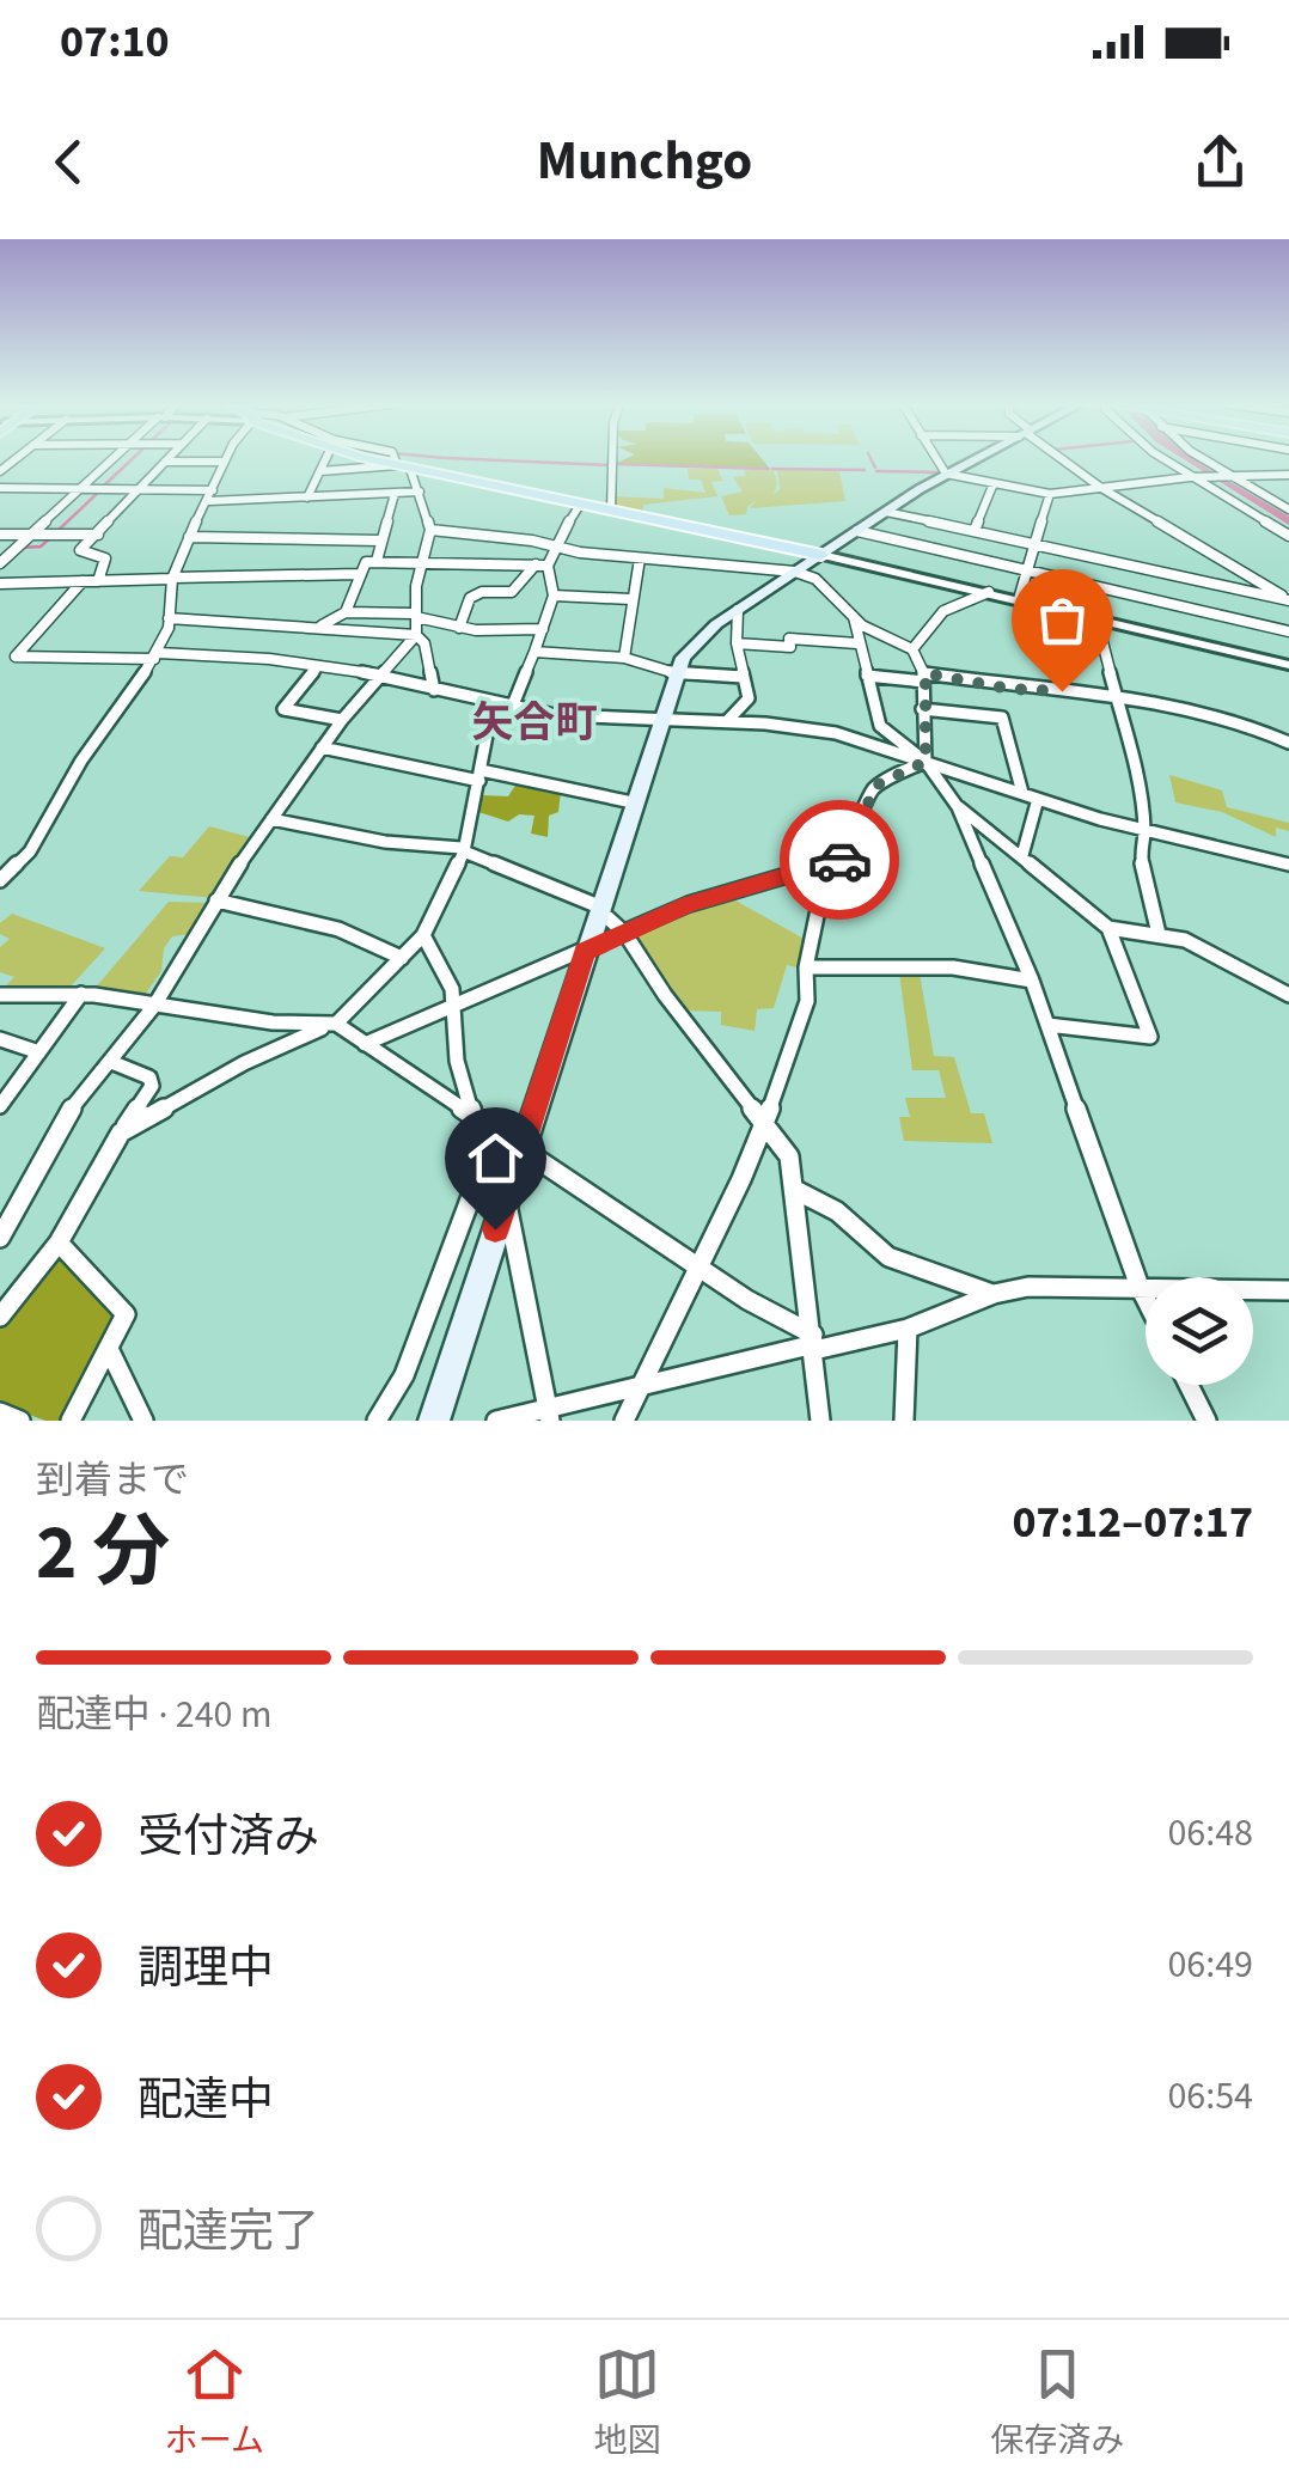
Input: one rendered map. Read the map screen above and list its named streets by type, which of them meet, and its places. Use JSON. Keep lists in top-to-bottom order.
{
  "districts": ["矢合町"],
  "page": {
    "status": "07:10",
    "header": "Munchgo",
    "heading": ["2 分", "到着まで", "07:12–07:17"],
    "bar": "配達中 · 240 m",
    "list": [
      ["受付済み", "06:48"],
      ["調理中", "06:49"],
      ["配達中", "06:54"],
      "配達完了"
    ],
    "tabs": ["ホーム", "地図", "保存済み"]
  }
}
